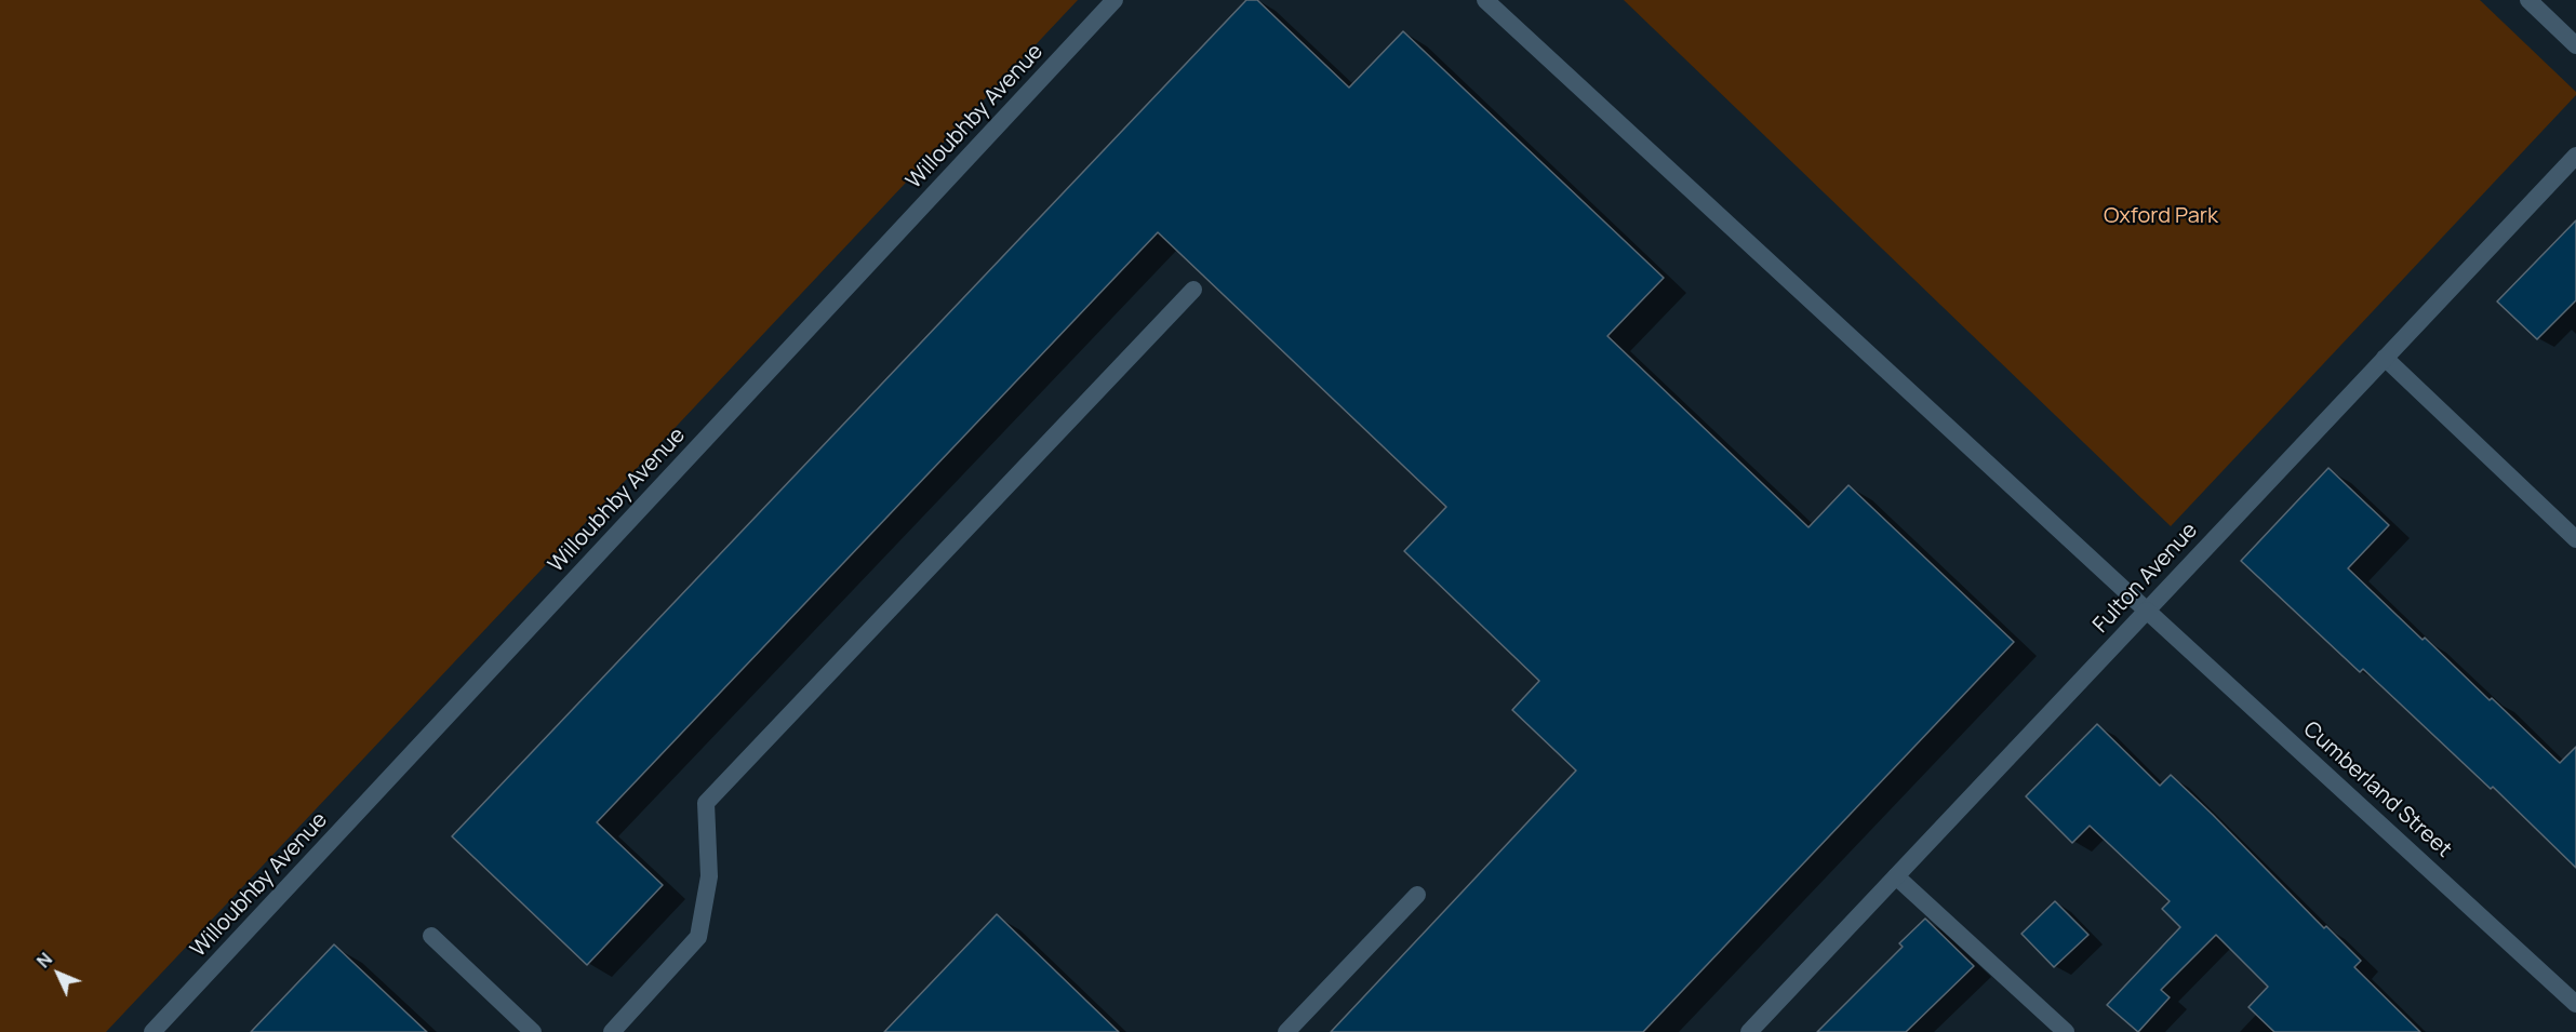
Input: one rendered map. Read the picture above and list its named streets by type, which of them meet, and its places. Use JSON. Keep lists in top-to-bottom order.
{
  "streets": {
    "street": ["Willoubhby Avenue", "Fulton Avenue", "Cumberland Street"]
  },
  "crossings": [
    ["Fulton Avenue", "Cumberland Street"]
  ],
  "parks": ["Oxford Park"],
  "north": "top left"
}
